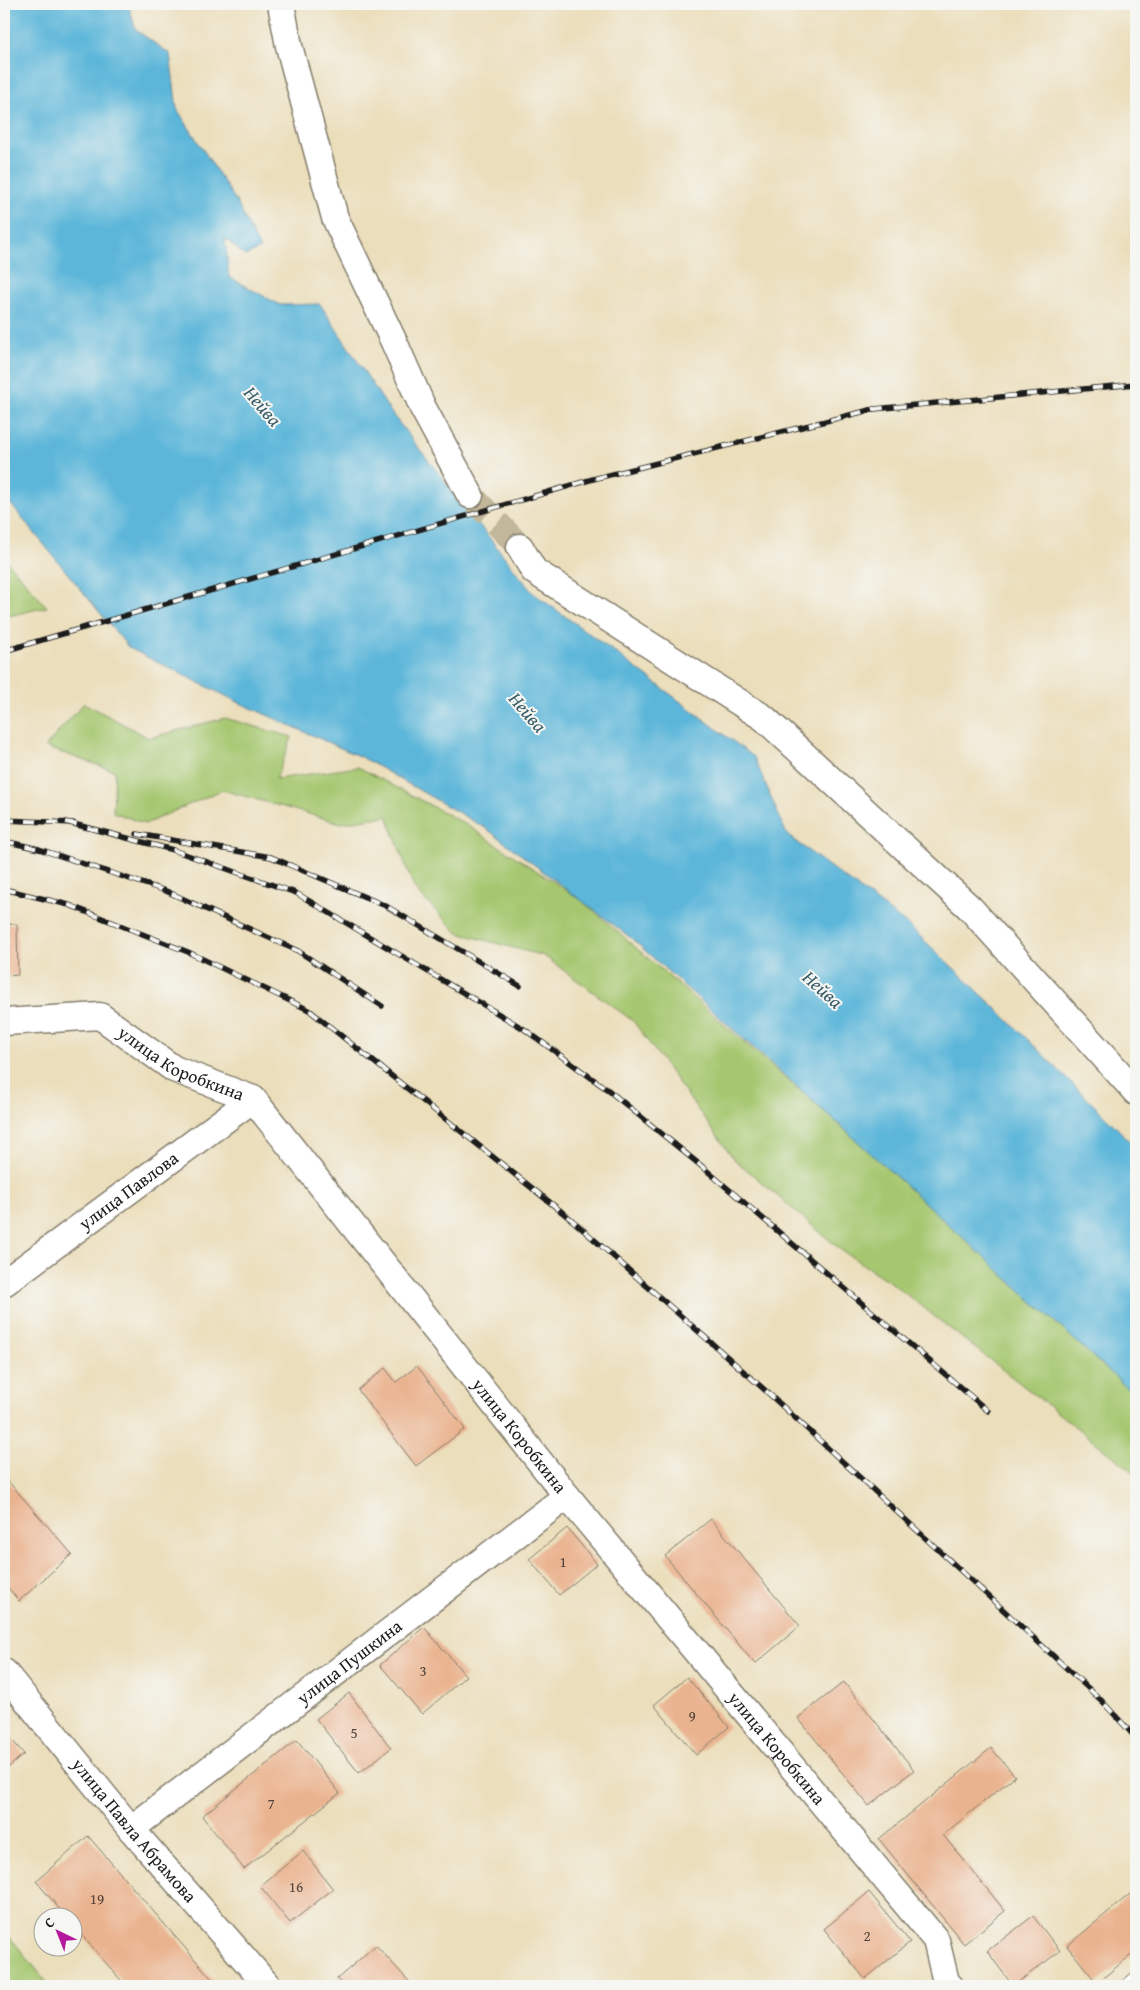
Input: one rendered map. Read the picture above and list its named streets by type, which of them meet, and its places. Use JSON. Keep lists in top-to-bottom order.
{
  "streets": {
    "street": [
      "улица Коробкина",
      "улица Павлова",
      "улица Пушкина",
      "улица Павла Абрамова"
    ]
  },
  "crossings": [
    ["улица Коробкина", "улица Павлова"],
    ["улица Коробкина", "улица Пушкина"],
    ["улица Пушкина", "улица Павла Абрамова"]
  ],
  "water": ["Нейва"],
  "house_numbers": [
    "1",
    "3",
    "9",
    "5",
    "7",
    "16",
    "19",
    "2"
  ],
  "north": "top left"
}
